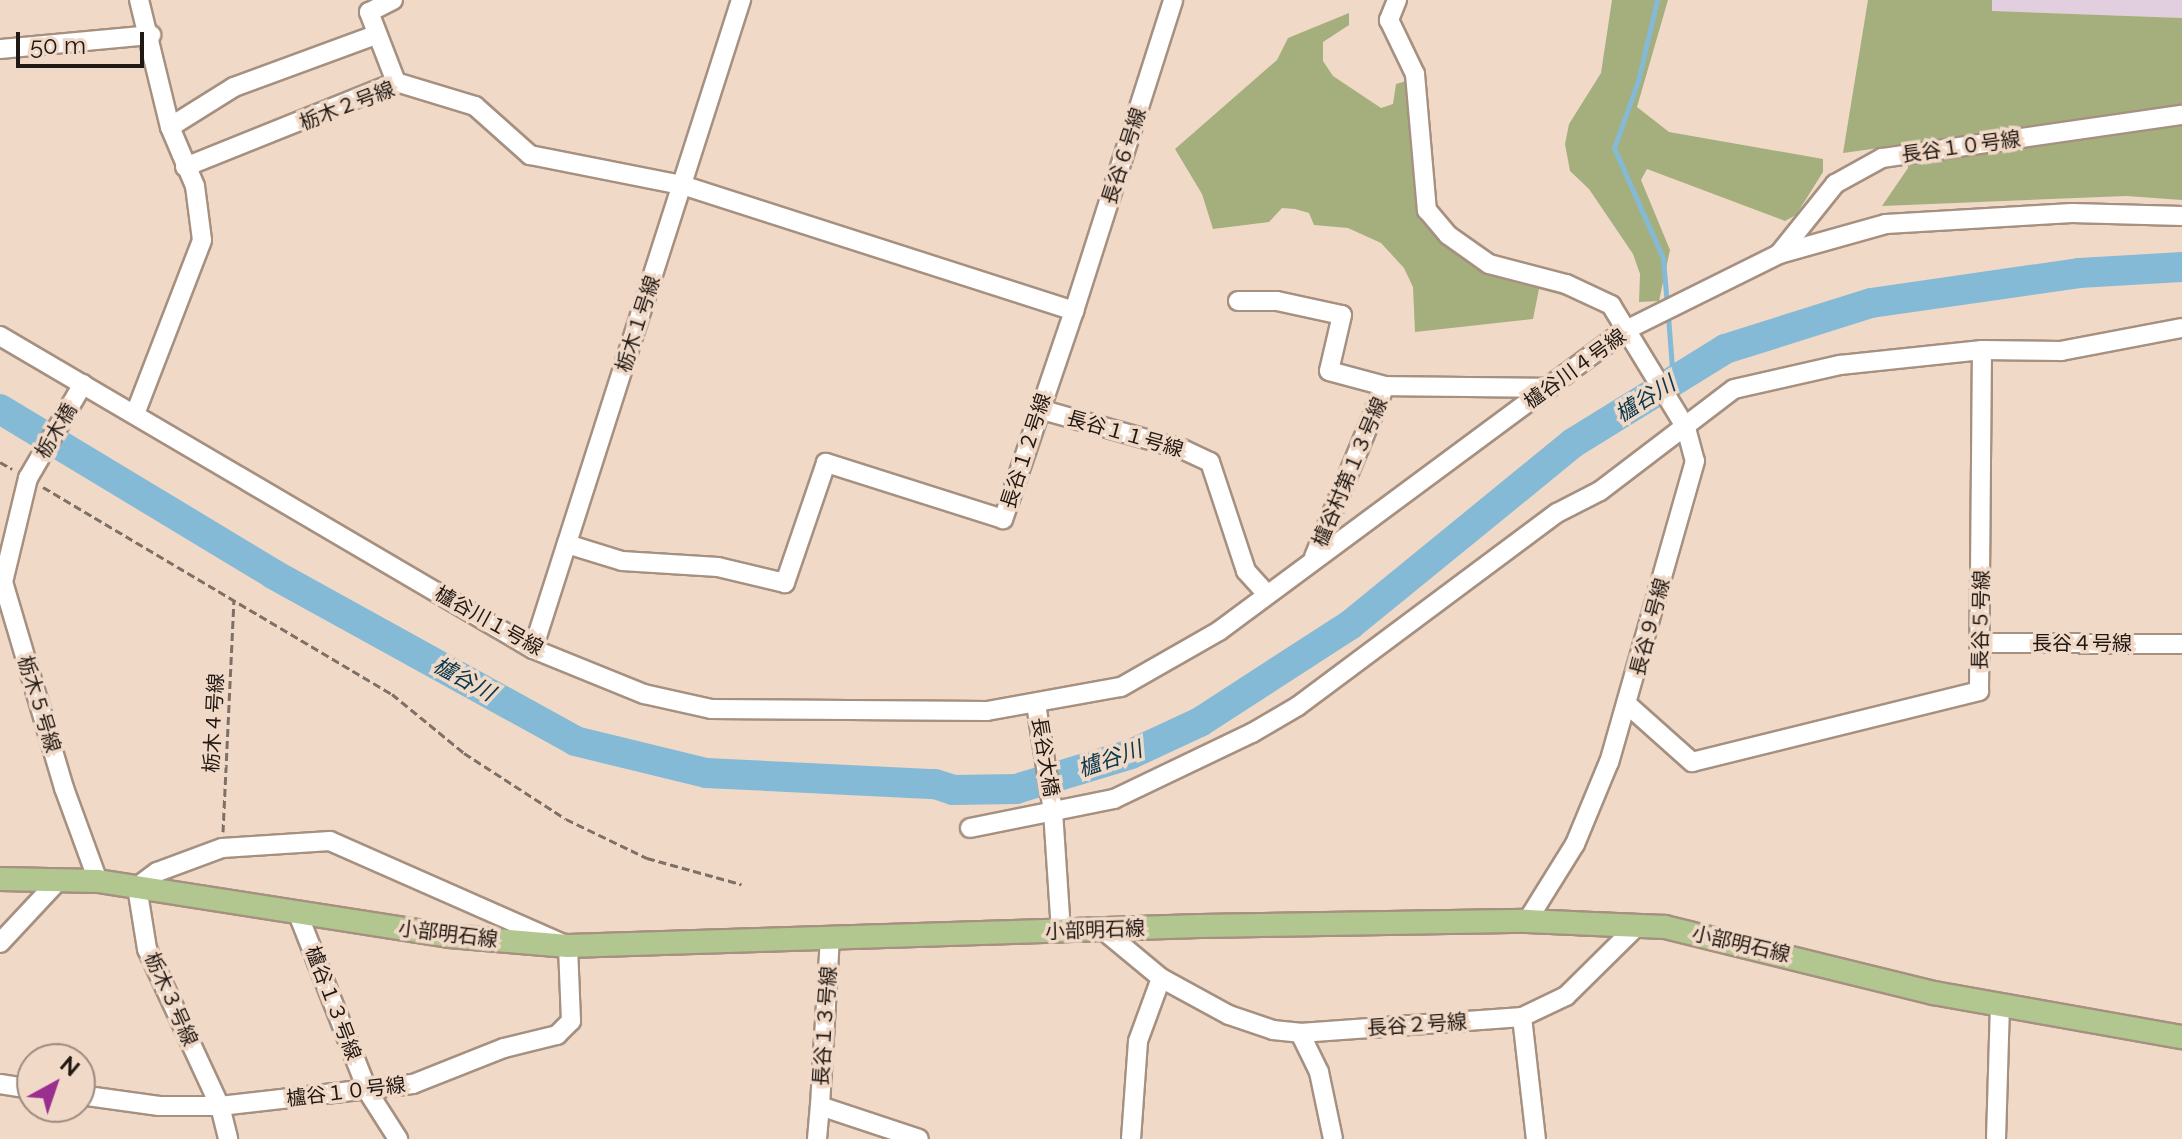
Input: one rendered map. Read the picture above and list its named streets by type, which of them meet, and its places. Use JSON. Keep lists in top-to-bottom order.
{
  "streets": {
    "main road": ["小部明石線"],
    "street": [
      "栃木２号線",
      "長谷１０号線",
      "長谷６号線",
      "栃木１号線",
      "櫨谷川４号線",
      "栃木橋",
      "長谷１１号線",
      "長谷１２号線",
      "櫨谷村第１３号線",
      "長谷５号線",
      "櫨谷川１号線",
      "長谷９号線",
      "長谷４号線",
      "栃木５号線",
      "長谷大橋",
      "栃木３号線",
      "櫨谷１３号線",
      "長谷２号線",
      "長谷１３号線",
      "櫨谷１０号線"
    ],
    "path": ["栃木４号線"]
  },
  "crossings": [
    ["栃木２号線", "栃木１号線"],
    ["長谷１０号線", "櫨谷川４号線"],
    ["長谷６号線", "長谷１２号線"],
    ["栃木１号線", "長谷１２号線"],
    ["栃木１号線", "櫨谷川１号線"],
    ["櫨谷川４号線", "長谷１１号線"],
    ["櫨谷川４号線", "櫨谷村第１３号線"],
    ["櫨谷川４号線", "櫨谷川１号線"],
    ["櫨谷川４号線", "長谷９号線"],
    ["櫨谷川４号線", "長谷大橋"],
    ["栃木橋", "櫨谷川１号線"],
    ["栃木橋", "栃木５号線"],
    ["長谷１１号線", "長谷１２号線"],
    ["長谷５号線", "長谷９号線"],
    ["長谷５号線", "長谷４号線"],
    ["櫨谷川１号線", "長谷大橋"],
    ["長谷９号線", "小部明石線"],
    ["栃木５号線", "小部明石線"],
    ["長谷大橋", "小部明石線"],
    ["小部明石線", "栃木３号線"],
    ["小部明石線", "櫨谷１３号線"],
    ["小部明石線", "長谷２号線"],
    ["小部明石線", "長谷１３号線"],
    ["小部明石線", "櫨谷１０号線"],
    ["栃木３号線", "櫨谷１０号線"],
    ["櫨谷１３号線", "櫨谷１０号線"]
  ],
  "water": ["櫨谷川"],
  "scale_bar": "50 m",
  "north": "top right"
}
